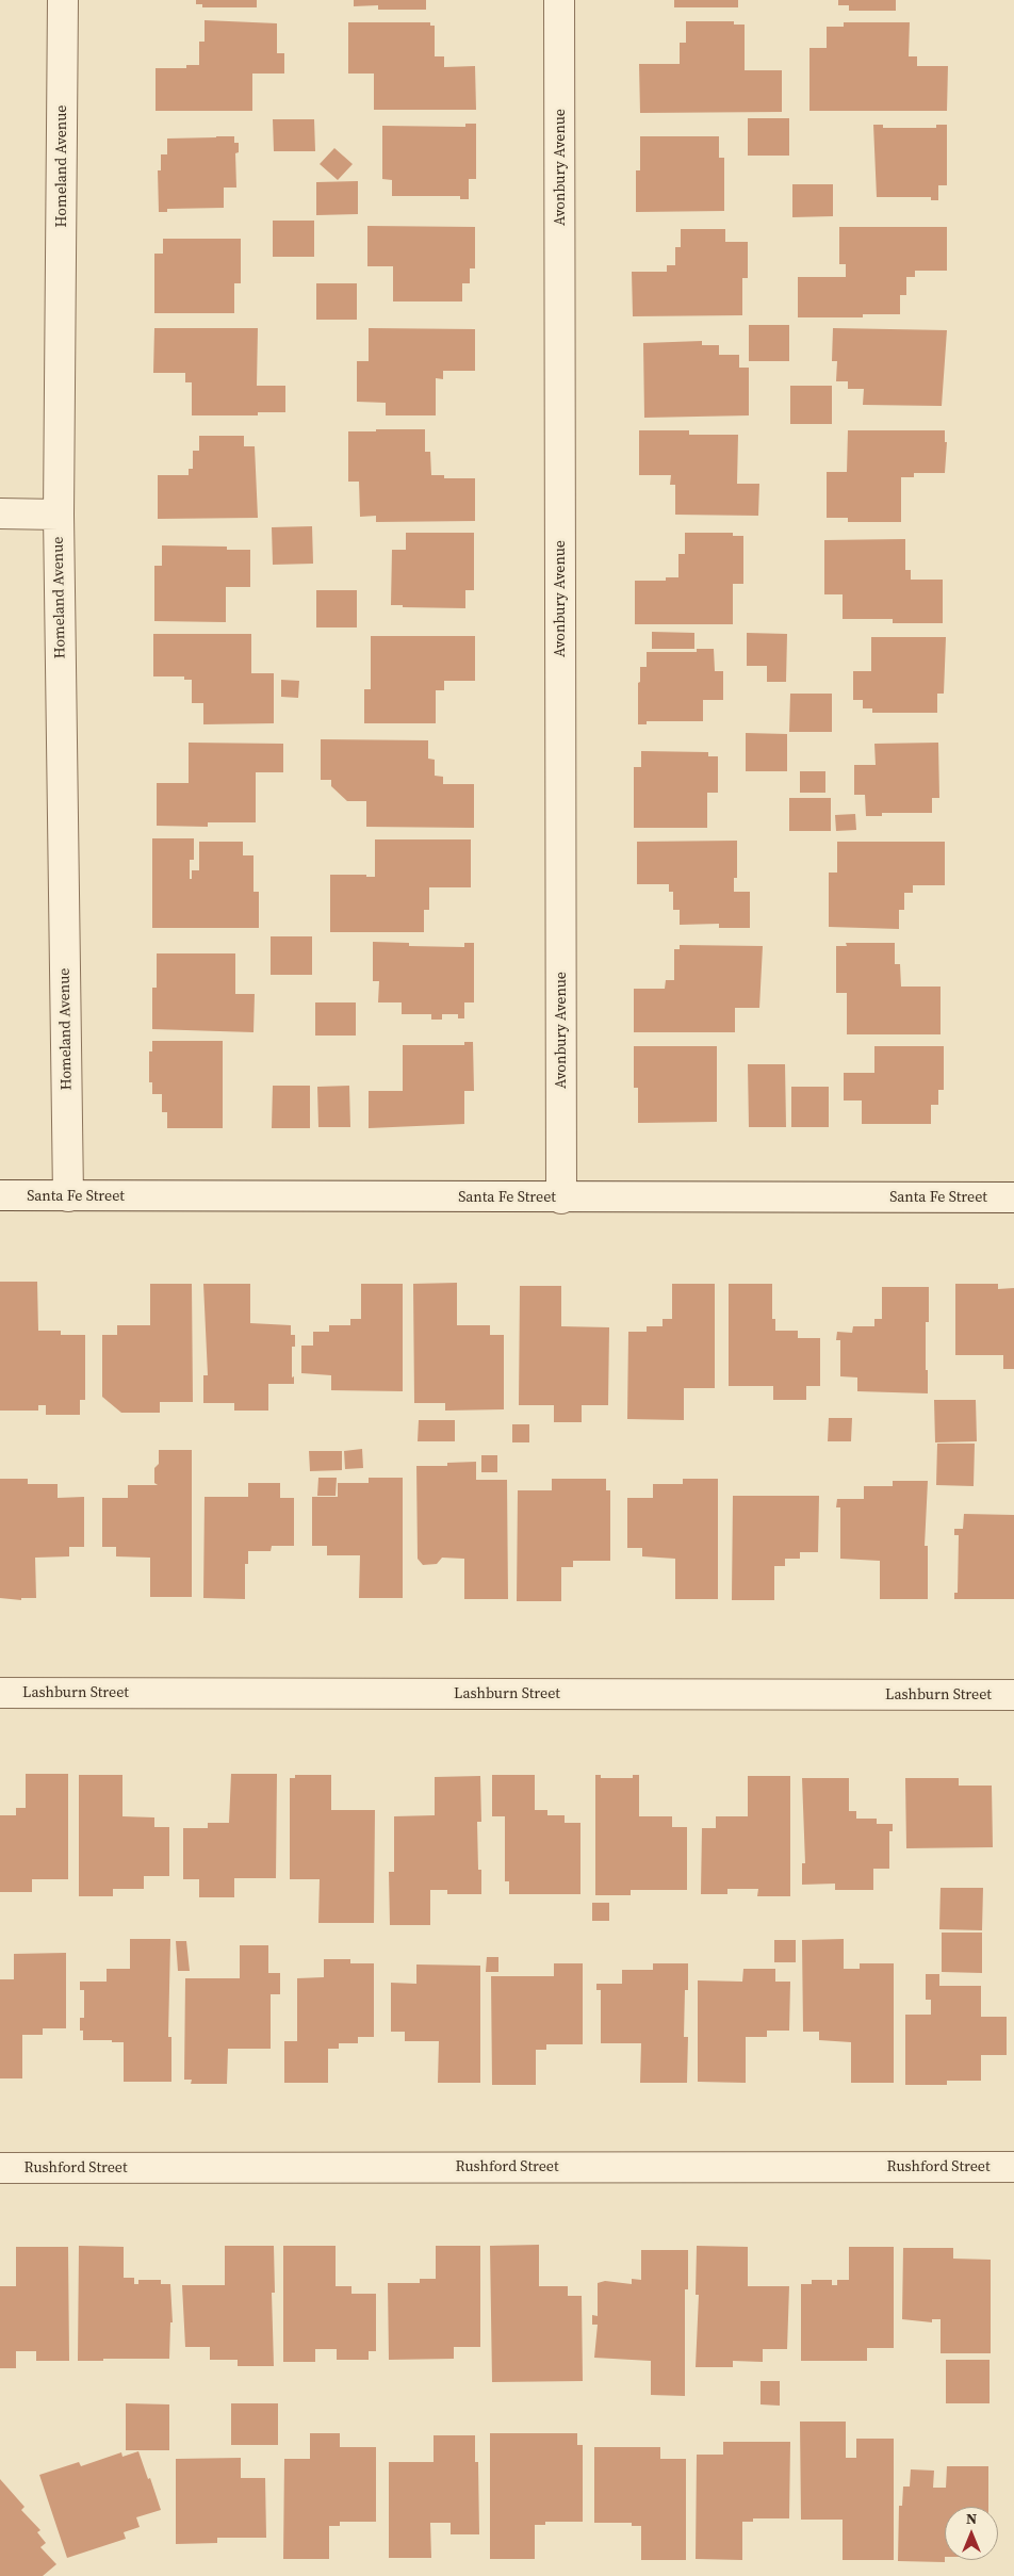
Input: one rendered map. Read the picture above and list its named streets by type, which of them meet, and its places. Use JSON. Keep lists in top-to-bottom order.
{
  "streets": {
    "street": [
      "Homeland Avenue",
      "Avonbury Avenue",
      "Santa Fe Street",
      "Lashburn Street",
      "Rushford Street"
    ]
  },
  "crossings": [
    ["Homeland Avenue", "Santa Fe Street"],
    ["Avonbury Avenue", "Santa Fe Street"]
  ],
  "north": "top"
}
